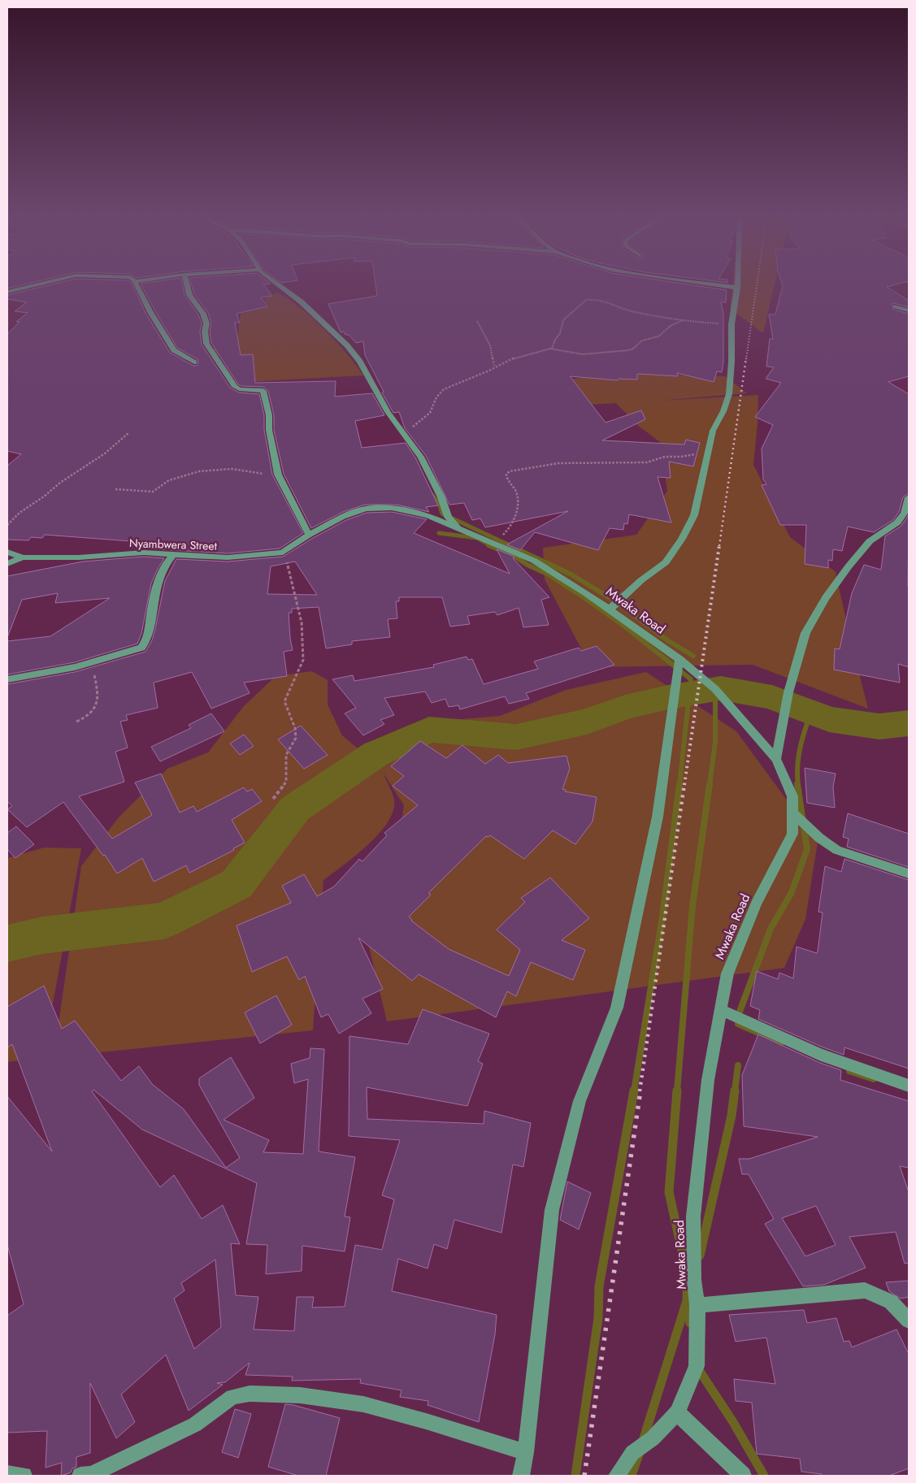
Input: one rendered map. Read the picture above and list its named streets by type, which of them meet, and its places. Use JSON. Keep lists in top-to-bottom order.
{
  "streets": {
    "street": ["Nyambwera Street", "Mwaka Road"]
  },
  "crossings": [
    ["Nyambwera Street", "Mwaka Road"]
  ]
}
